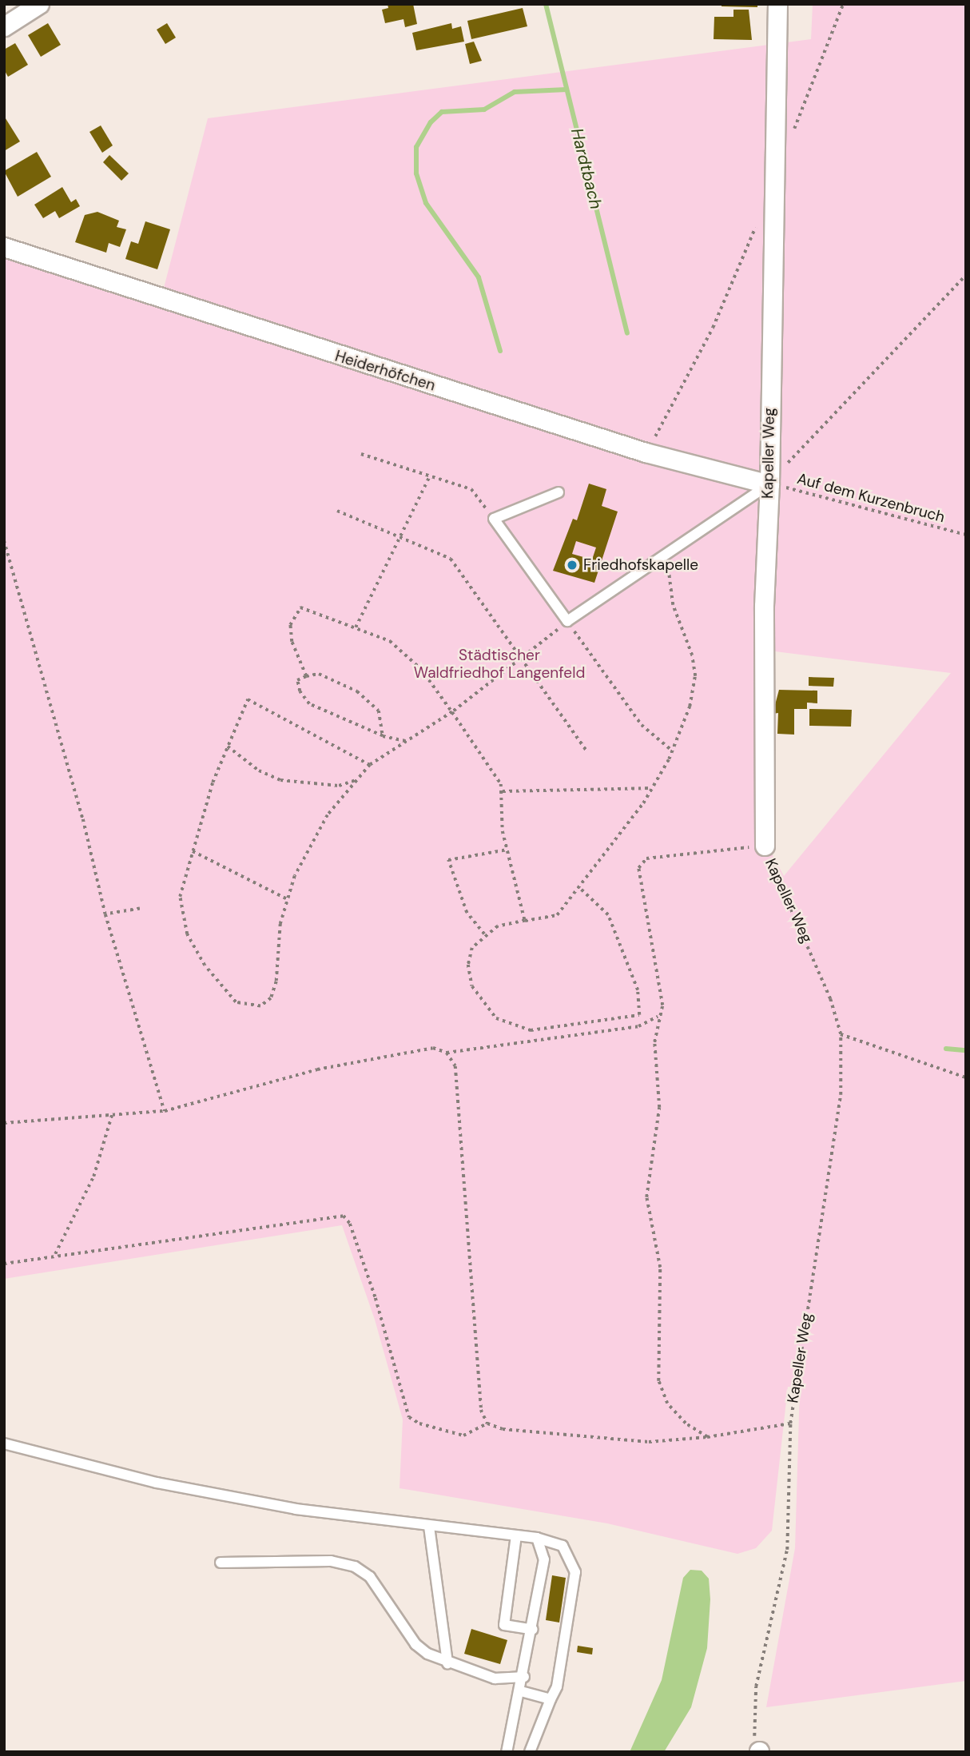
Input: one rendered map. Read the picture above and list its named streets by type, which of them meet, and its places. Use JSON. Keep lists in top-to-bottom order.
{
  "streets": {
    "street": ["Heiderhöfchen", "Kapeller Weg"],
    "path": ["Auf dem Kurzenbruch"]
  },
  "crossings": [
    ["Heiderhöfchen", "Kapeller Weg"],
    ["Heiderhöfchen", "Auf dem Kurzenbruch"],
    ["Kapeller Weg", "Auf dem Kurzenbruch"]
  ],
  "water": ["Hardtbach"],
  "parks": ["Städtischer Waldfriedhof Langenfeld"],
  "places": ["Friedhofskapelle"]
}
